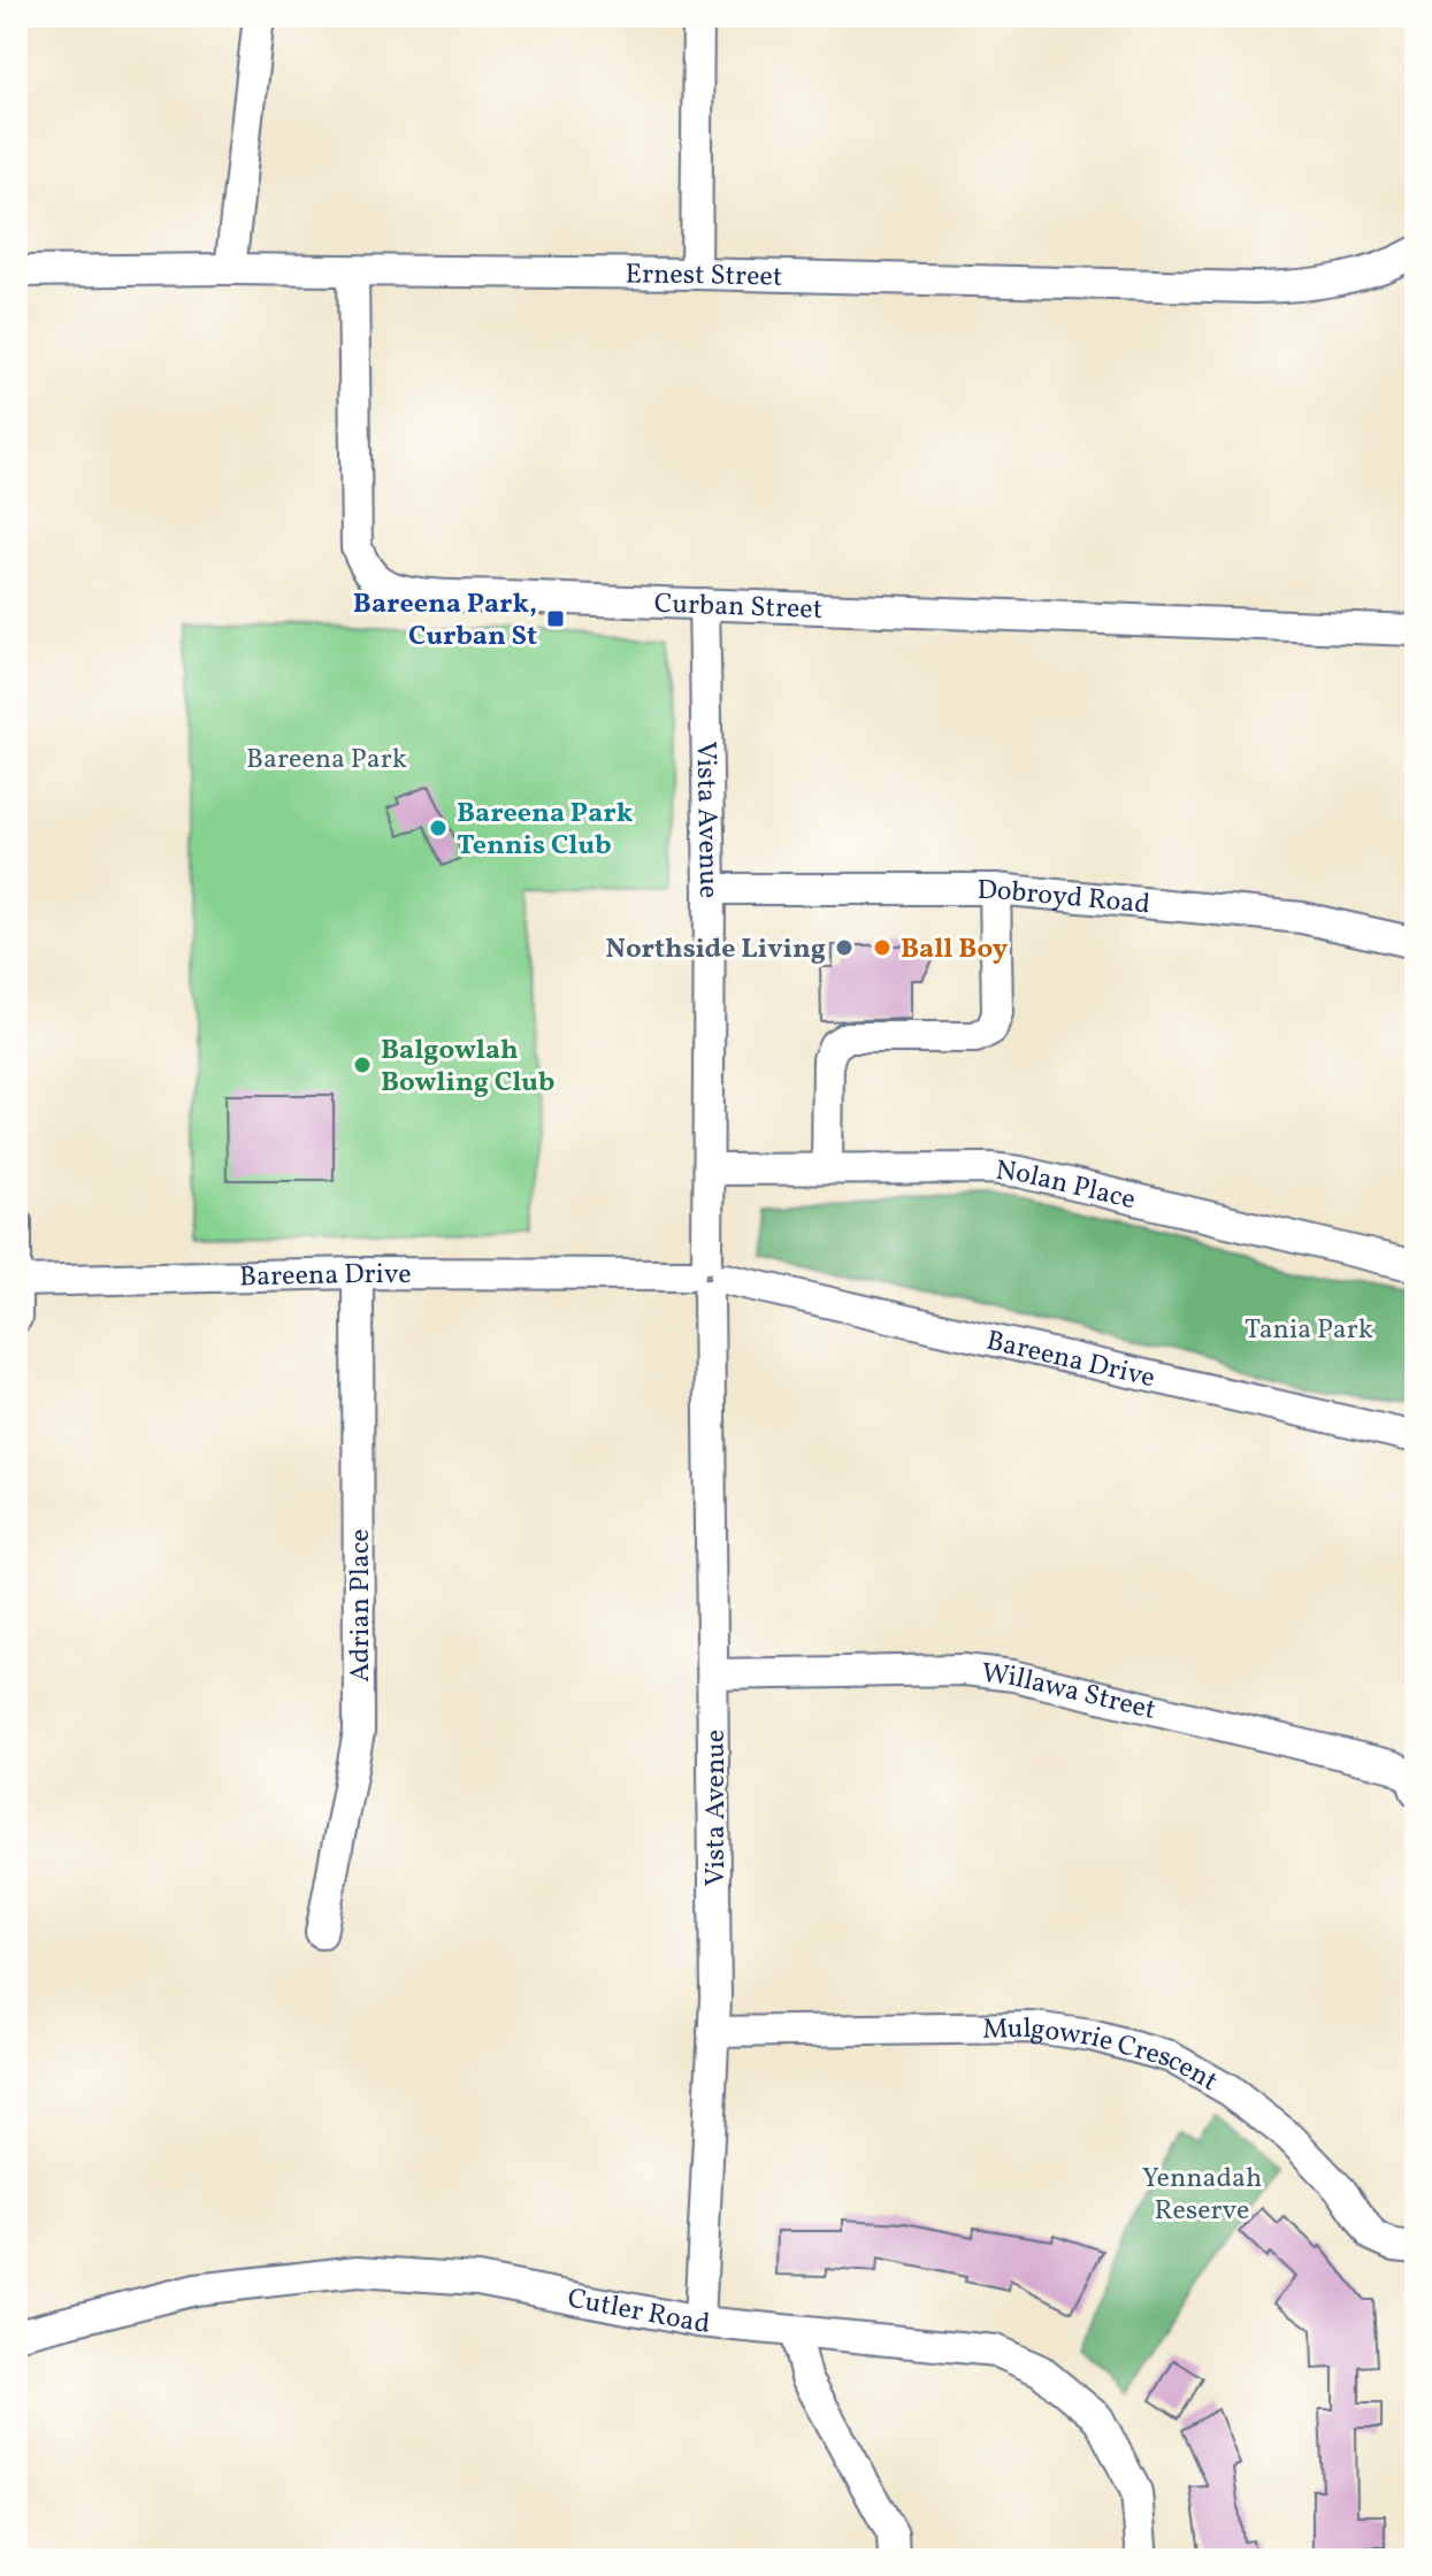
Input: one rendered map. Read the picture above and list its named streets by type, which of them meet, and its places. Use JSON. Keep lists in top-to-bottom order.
{
  "streets": {
    "street": [
      "Ernest Street",
      "Curban Street",
      "Vista Avenue",
      "Dobroyd Road",
      "Nolan Place",
      "Bareena Drive",
      "Adrian Place",
      "Willawa Street",
      "Mulgowrie Crescent",
      "Cutler Road"
    ]
  },
  "crossings": [
    ["Ernest Street", "Curban Street"],
    ["Curban Street", "Vista Avenue"],
    ["Vista Avenue", "Dobroyd Road"],
    ["Vista Avenue", "Nolan Place"],
    ["Vista Avenue", "Bareena Drive"],
    ["Vista Avenue", "Willawa Street"],
    ["Vista Avenue", "Mulgowrie Crescent"],
    ["Vista Avenue", "Cutler Road"],
    ["Bareena Drive", "Adrian Place"]
  ],
  "parks": ["Bareena Park", "Tania Park", "Yennadah Reserve"],
  "places": {
    "transit": ["Bareena Park, Curban St"],
    "other": [
      "Bareena Park Tennis Club",
      "Northside Living",
      "Ball Boy",
      "Balgowlah Bowling Club"
    ]
  }
}
